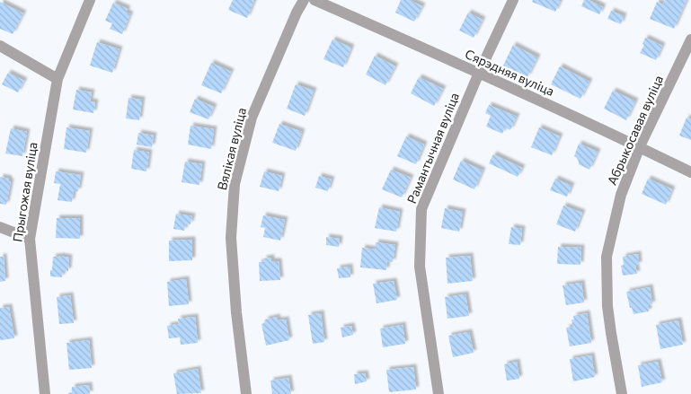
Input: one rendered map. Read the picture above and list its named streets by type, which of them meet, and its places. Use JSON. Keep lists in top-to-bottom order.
{
  "streets": {
    "street": [
      "Сярэдняя вуліца",
      "Абрыкосавая вуліца",
      "Рамантычная вуліца",
      "Вялікая вуліца",
      "Прыгожая вуліца"
    ]
  },
  "crossings": [
    ["Сярэдняя вуліца", "Абрыкосавая вуліца"],
    ["Сярэдняя вуліца", "Рамантычная вуліца"]
  ]
}
